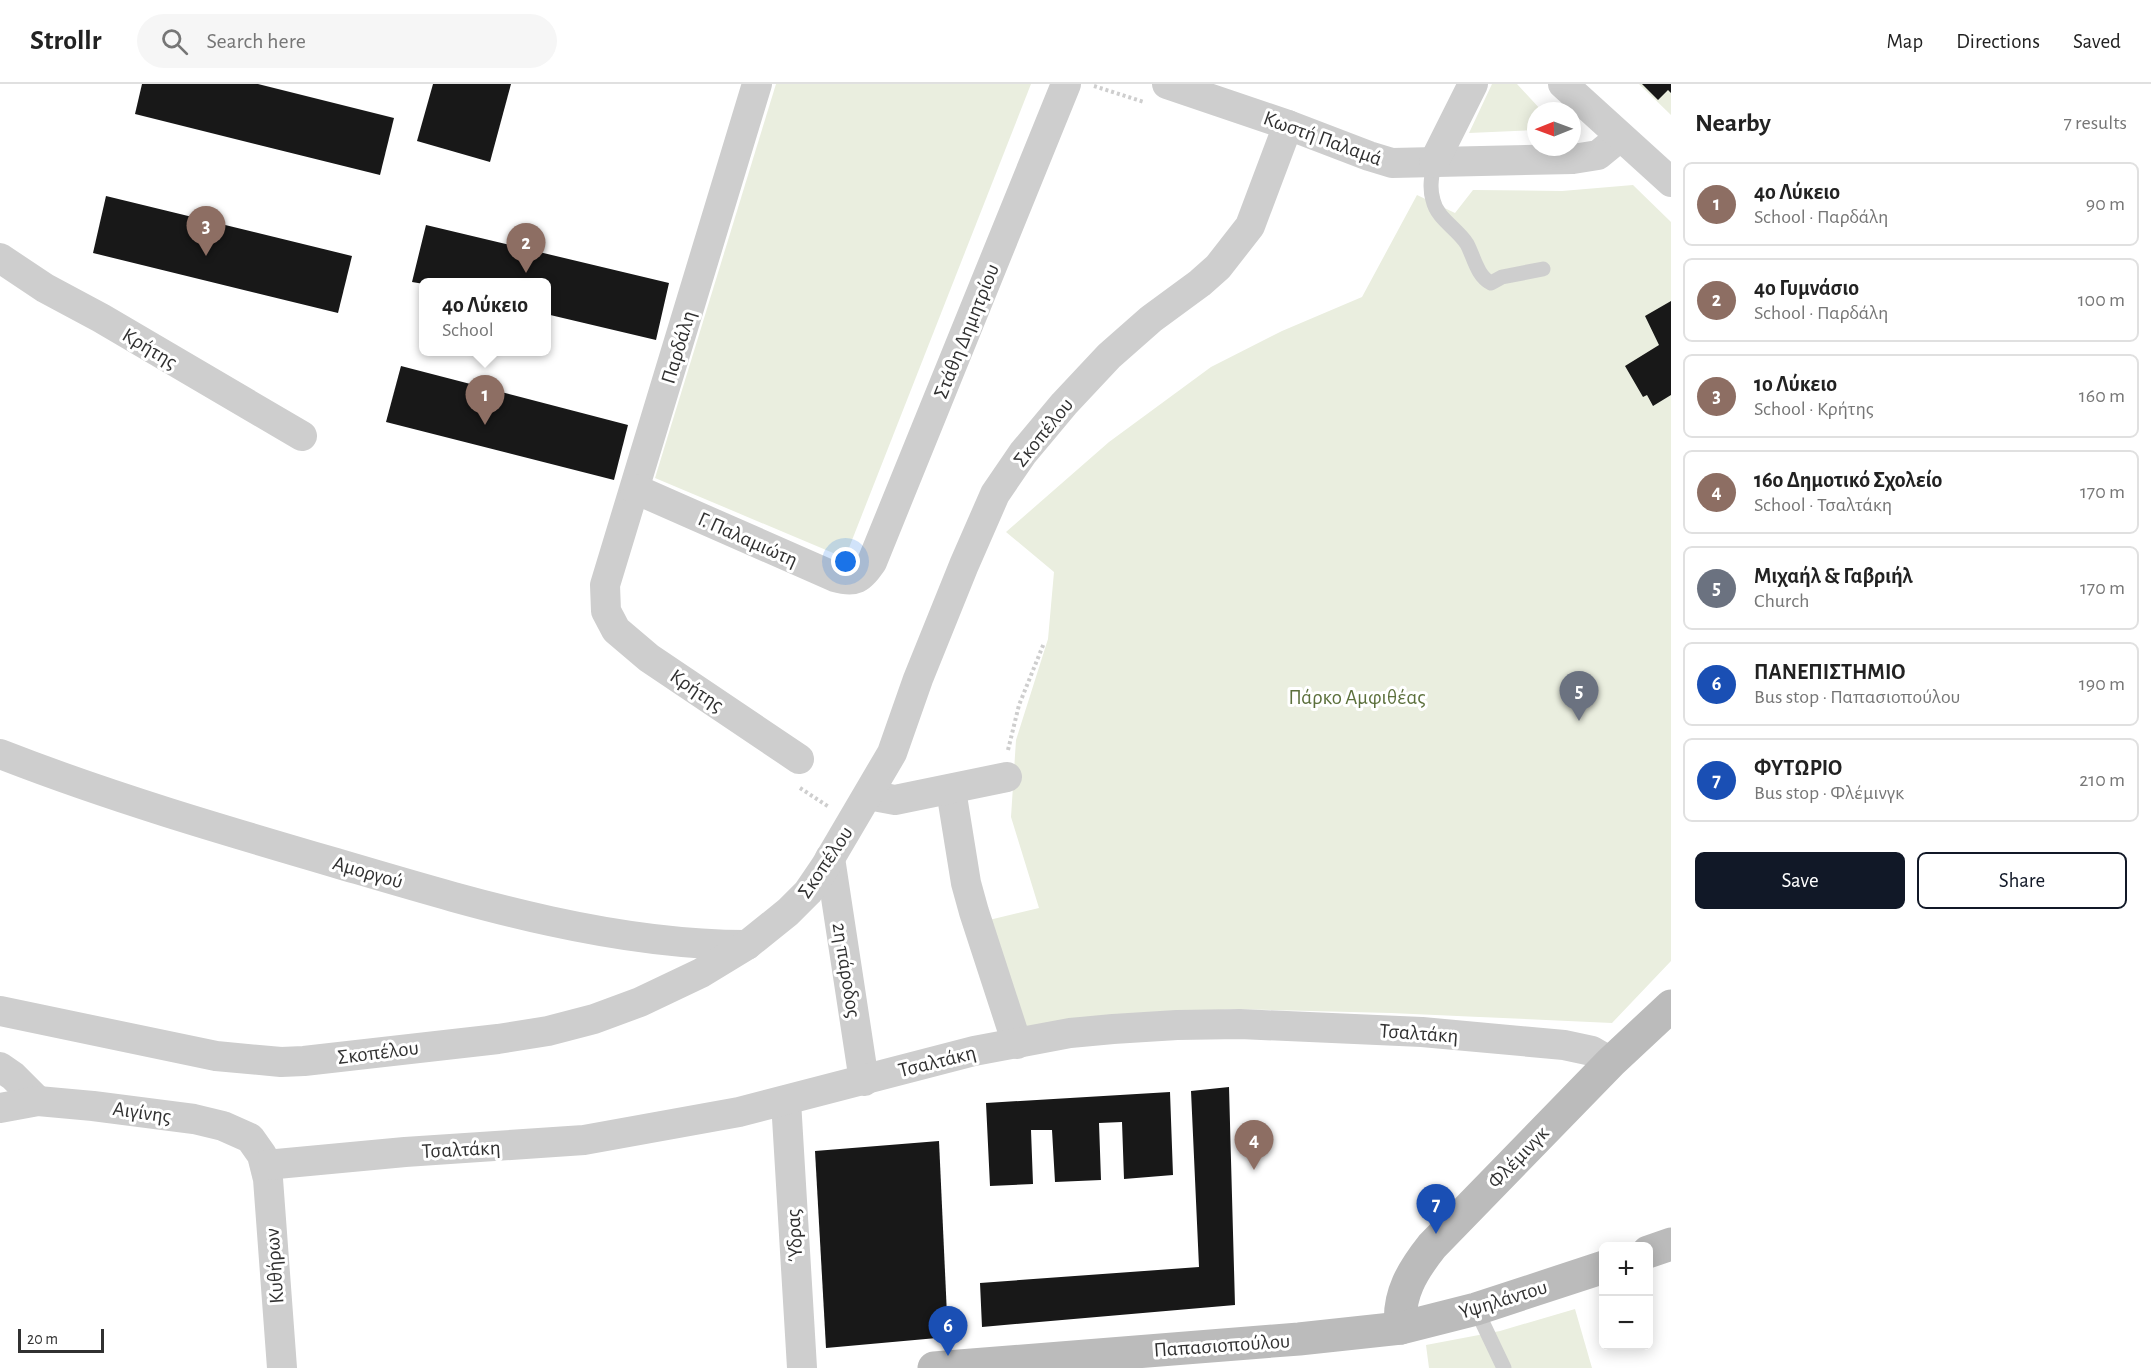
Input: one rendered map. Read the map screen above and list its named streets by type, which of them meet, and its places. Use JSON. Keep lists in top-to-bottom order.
{
  "streets": {
    "main road": ["Φλέμινγκ", "Υψηλάντου", "Παπασιοπούλου"],
    "street": [
      "Κωστή Παλαμά",
      "Στάθη Δημητρίου",
      "Παρδάλη",
      "Κρήτης",
      "Σκοπέλου",
      "Γ. Παλαμιώτη",
      "Αμοργού",
      "2η πάροδος",
      "Τσαλτάκη",
      "Αιγίνης",
      "Ύδρας",
      "Κυθήρων"
    ]
  },
  "crossings": [
    ["Κωστή Παλαμά", "Σκοπέλου"],
    ["Στάθη Δημητρίου", "Γ. Παλαμιώτη"],
    ["Παρδάλη", "Κρήτης"],
    ["Παρδάλη", "Γ. Παλαμιώτη"],
    ["Σκοπέλου", "Αμοργού"],
    ["Σκοπέλου", "2η πάροδος"],
    ["2η πάροδος", "Τσαλτάκη"],
    ["Τσαλτάκη", "Αιγίνης"],
    ["Τσαλτάκη", "Φλέμινγκ"],
    ["Τσαλτάκη", "Ύδρας"],
    ["Τσαλτάκη", "Κυθήρων"],
    ["Αιγίνης", "Κυθήρων"],
    ["Φλέμινγκ", "Υψηλάντου"],
    ["Φλέμινγκ", "Παπασιοπούλου"],
    ["Υψηλάντου", "Παπασιοπούλου"]
  ],
  "parks": ["Πάρκο Αμφιθέας"],
  "scale_bar": "20 m",
  "north": "left",
  "page": {
    "header": "Strollr",
    "search": "Search here",
    "nav": ["Map", "Directions", "Saved"],
    "heading": ["Nearby", "7 results"],
    "list": [
      {
        "mark": "1",
        "name": "4ο Λύκειο",
        "note": "School · Παρδάλη",
        "value": "90 m"
      },
      {
        "mark": "2",
        "name": "4ο Γυμνάσιο",
        "note": "School · Παρδάλη",
        "value": "100 m"
      },
      {
        "mark": "3",
        "name": "1ο Λύκειο",
        "note": "School · Κρήτης",
        "value": "160 m"
      },
      {
        "mark": "4",
        "name": "16ο Δημοτικό Σχολείο",
        "note": "School · Τσαλτάκη",
        "value": "170 m"
      },
      {
        "mark": "5",
        "name": "Μιχαήλ & Γαβριήλ",
        "note": "Church",
        "value": "170 m"
      },
      {
        "mark": "6",
        "name": "ΠΑΝΕΠΙΣΤΗΜΙΟ",
        "note": "Bus stop · Παπασιοπούλου",
        "value": "190 m"
      },
      {
        "mark": "7",
        "name": "ΦΥΤΩΡΙΟ",
        "note": "Bus stop · Φλέμινγκ",
        "value": "210 m"
      }
    ],
    "pins": [
      "3",
      "2",
      "1",
      "5",
      "4",
      "7",
      "6"
    ],
    "popup": ["4ο Λύκειο", "School"],
    "buttons": ["Save", "Share"],
    "map_buttons": ["+", "−"],
    "scale": "20 m"
  }
}
